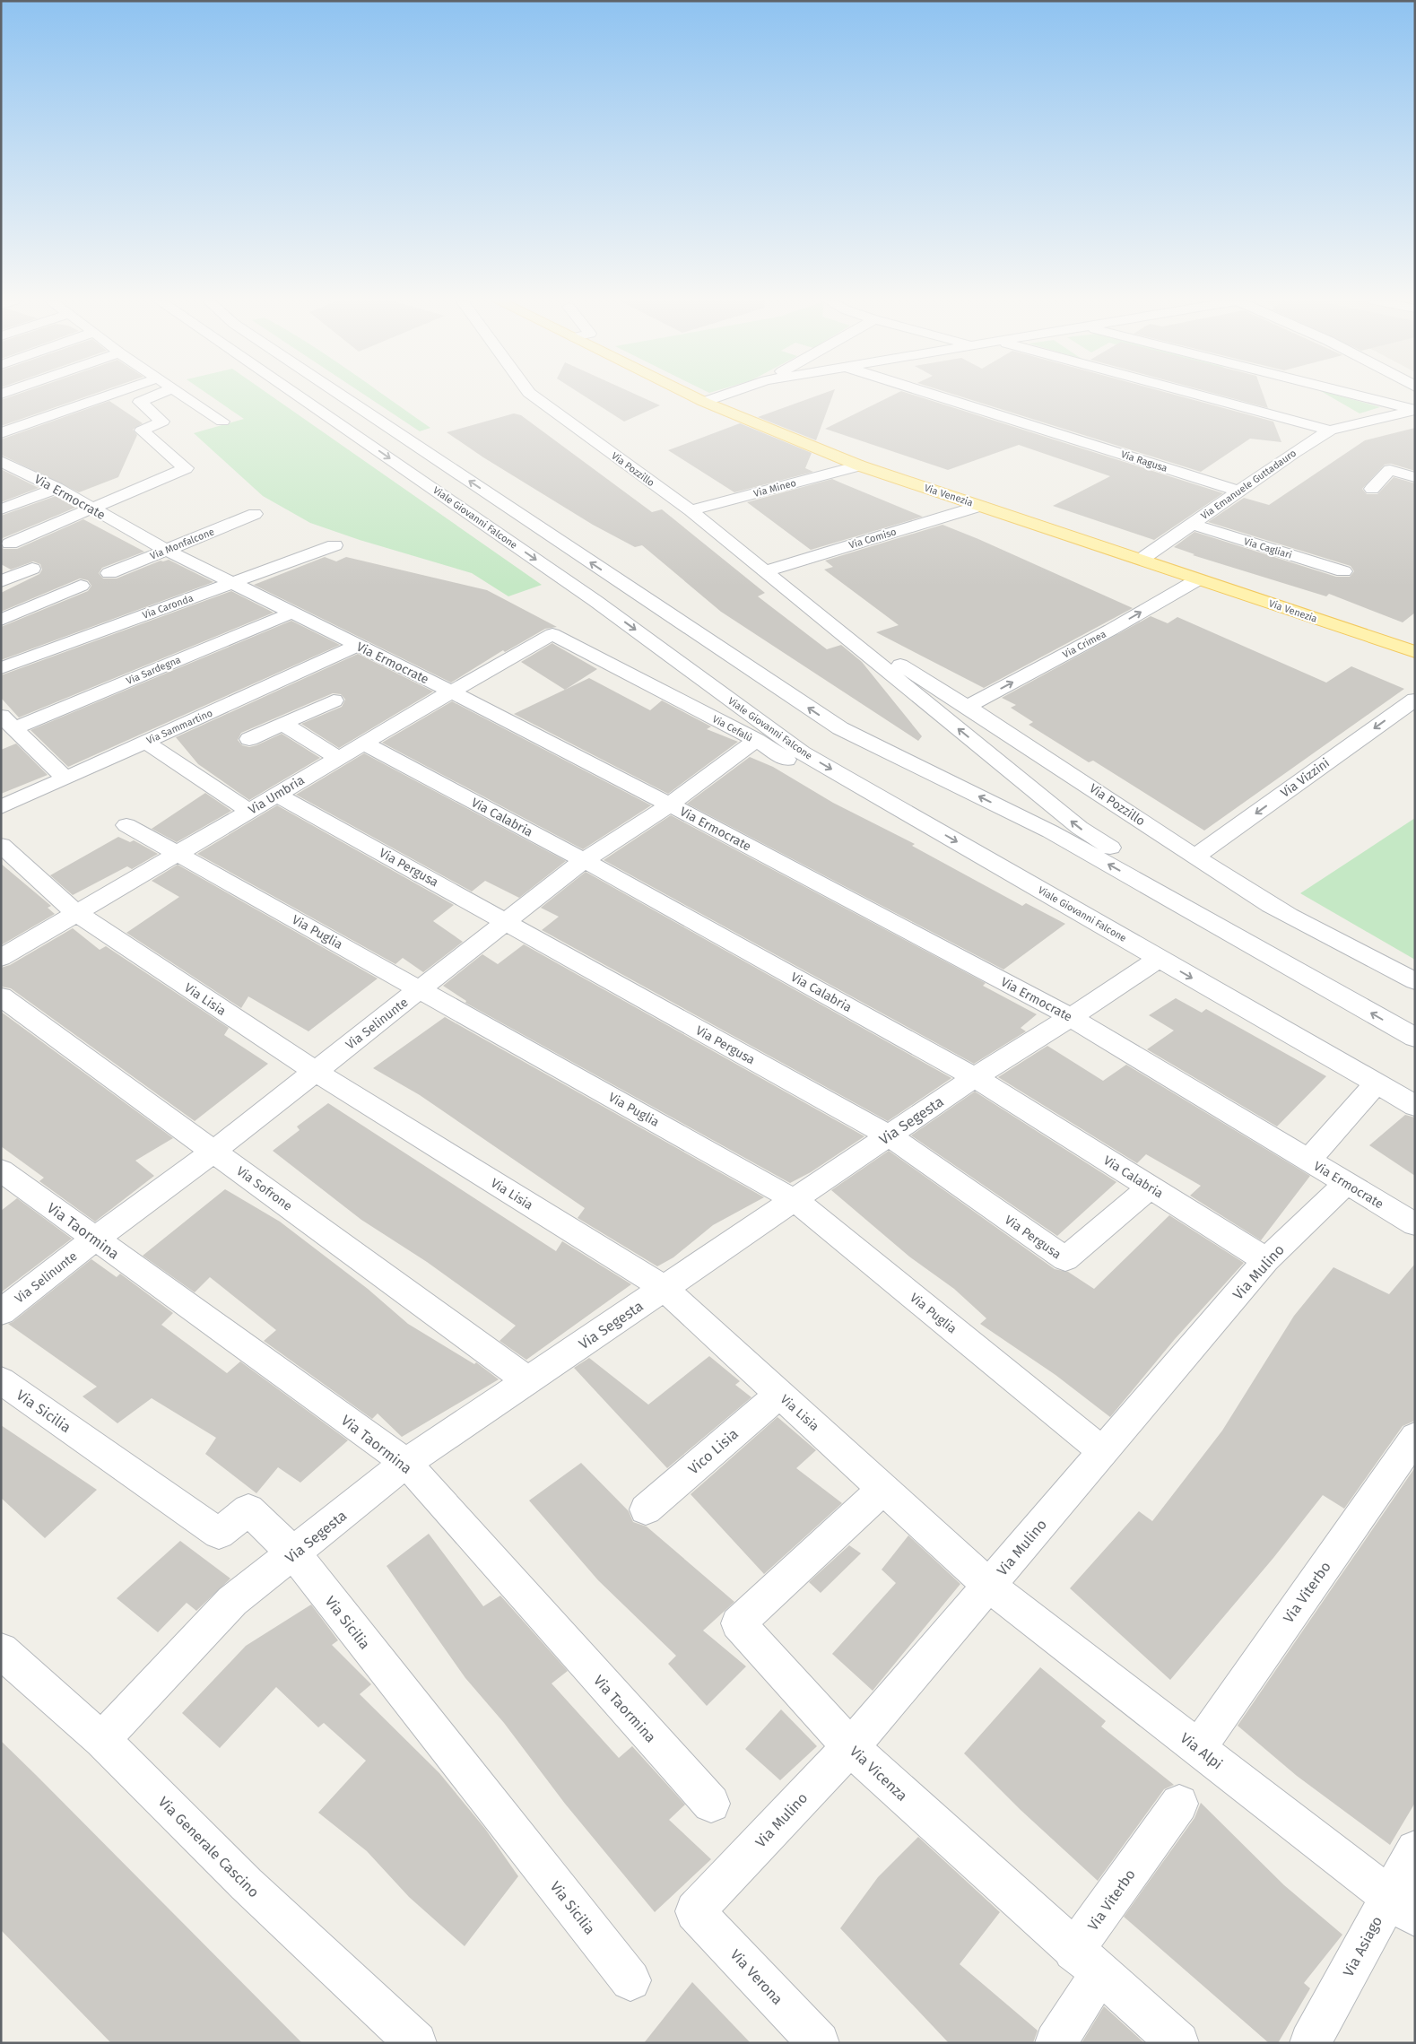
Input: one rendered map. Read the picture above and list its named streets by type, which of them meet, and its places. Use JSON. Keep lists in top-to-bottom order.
{
  "streets": {
    "main road": ["Via Venezia"],
    "street": [
      "Via Ragusa",
      "Via Pozzillo",
      "Via Emanuele Guttadauro",
      "Via Mineo",
      "Via Ermocrate",
      "Viale Giovanni Falcone",
      "Via Comiso",
      "Via Monfalcone",
      "Via Cagliari",
      "Via Caronda",
      "Via Crimea",
      "Via Sardegna",
      "Via Sammartino",
      "Via Cefalù",
      "Via Vizzini",
      "Via Umbria",
      "Via Calabria",
      "Via Pergusa",
      "Via Puglia",
      "Via Lisia",
      "Via Selinunte",
      "Via Segesta",
      "Via Sofrone",
      "Via Taormina",
      "Via Mulino",
      "Via Sicilia",
      "Vico Lisia",
      "Via Viterbo",
      "Via Alpi",
      "Via Vicenza",
      "Via Generale Cascino",
      "Via Asiago",
      "Via Verona"
    ]
  },
  "crossings": [
    ["Via Ragusa", "Via Emanuele Guttadauro"],
    ["Via Pozzillo", "Via Mineo"],
    ["Via Pozzillo", "Via Comiso"],
    ["Via Pozzillo", "Via Crimea"],
    ["Via Pozzillo", "Via Vizzini"],
    ["Via Emanuele Guttadauro", "Via Venezia"],
    ["Via Emanuele Guttadauro", "Via Cagliari"],
    ["Via Mineo", "Via Venezia"],
    ["Via Venezia", "Via Comiso"],
    ["Via Venezia", "Via Crimea"],
    ["Via Ermocrate", "Via Monfalcone"],
    ["Via Ermocrate", "Via Caronda"],
    ["Via Ermocrate", "Via Sardegna"],
    ["Via Ermocrate", "Via Sammartino"],
    ["Via Ermocrate", "Via Umbria"],
    ["Via Ermocrate", "Via Selinunte"],
    ["Via Ermocrate", "Via Segesta"],
    ["Via Ermocrate", "Via Mulino"],
    ["Viale Giovanni Falcone", "Via Cefalù"],
    ["Viale Giovanni Falcone", "Via Segesta"],
    ["Via Cefalù", "Via Umbria"],
    ["Via Cefalù", "Via Selinunte"],
    ["Via Umbria", "Via Calabria"],
    ["Via Umbria", "Via Pergusa"],
    ["Via Umbria", "Via Puglia"],
    ["Via Umbria", "Via Lisia"],
    ["Via Calabria", "Via Pergusa"],
    ["Via Calabria", "Via Selinunte"],
    ["Via Calabria", "Via Segesta"],
    ["Via Calabria", "Via Mulino"],
    ["Via Pergusa", "Via Selinunte"],
    ["Via Pergusa", "Via Segesta"],
    ["Via Puglia", "Via Selinunte"],
    ["Via Puglia", "Via Segesta"],
    ["Via Puglia", "Via Mulino"],
    ["Via Lisia", "Via Selinunte"],
    ["Via Lisia", "Via Segesta"],
    ["Via Lisia", "Via Mulino"],
    ["Via Lisia", "Vico Lisia"],
    ["Via Lisia", "Via Alpi"],
    ["Via Lisia", "Via Vicenza"],
    ["Via Selinunte", "Via Sofrone"],
    ["Via Selinunte", "Via Taormina"],
    ["Via Segesta", "Via Sofrone"],
    ["Via Segesta", "Via Taormina"],
    ["Via Segesta", "Via Sicilia"],
    ["Via Segesta", "Via Generale Cascino"],
    ["Via Mulino", "Via Alpi"],
    ["Via Mulino", "Via Vicenza"],
    ["Via Mulino", "Via Verona"],
    ["Via Viterbo", "Via Alpi"],
    ["Via Viterbo", "Via Vicenza"],
    ["Via Alpi", "Via Asiago"]
  ],
  "one_way": ["Via Crimea", "Via Vizzini"]
}
